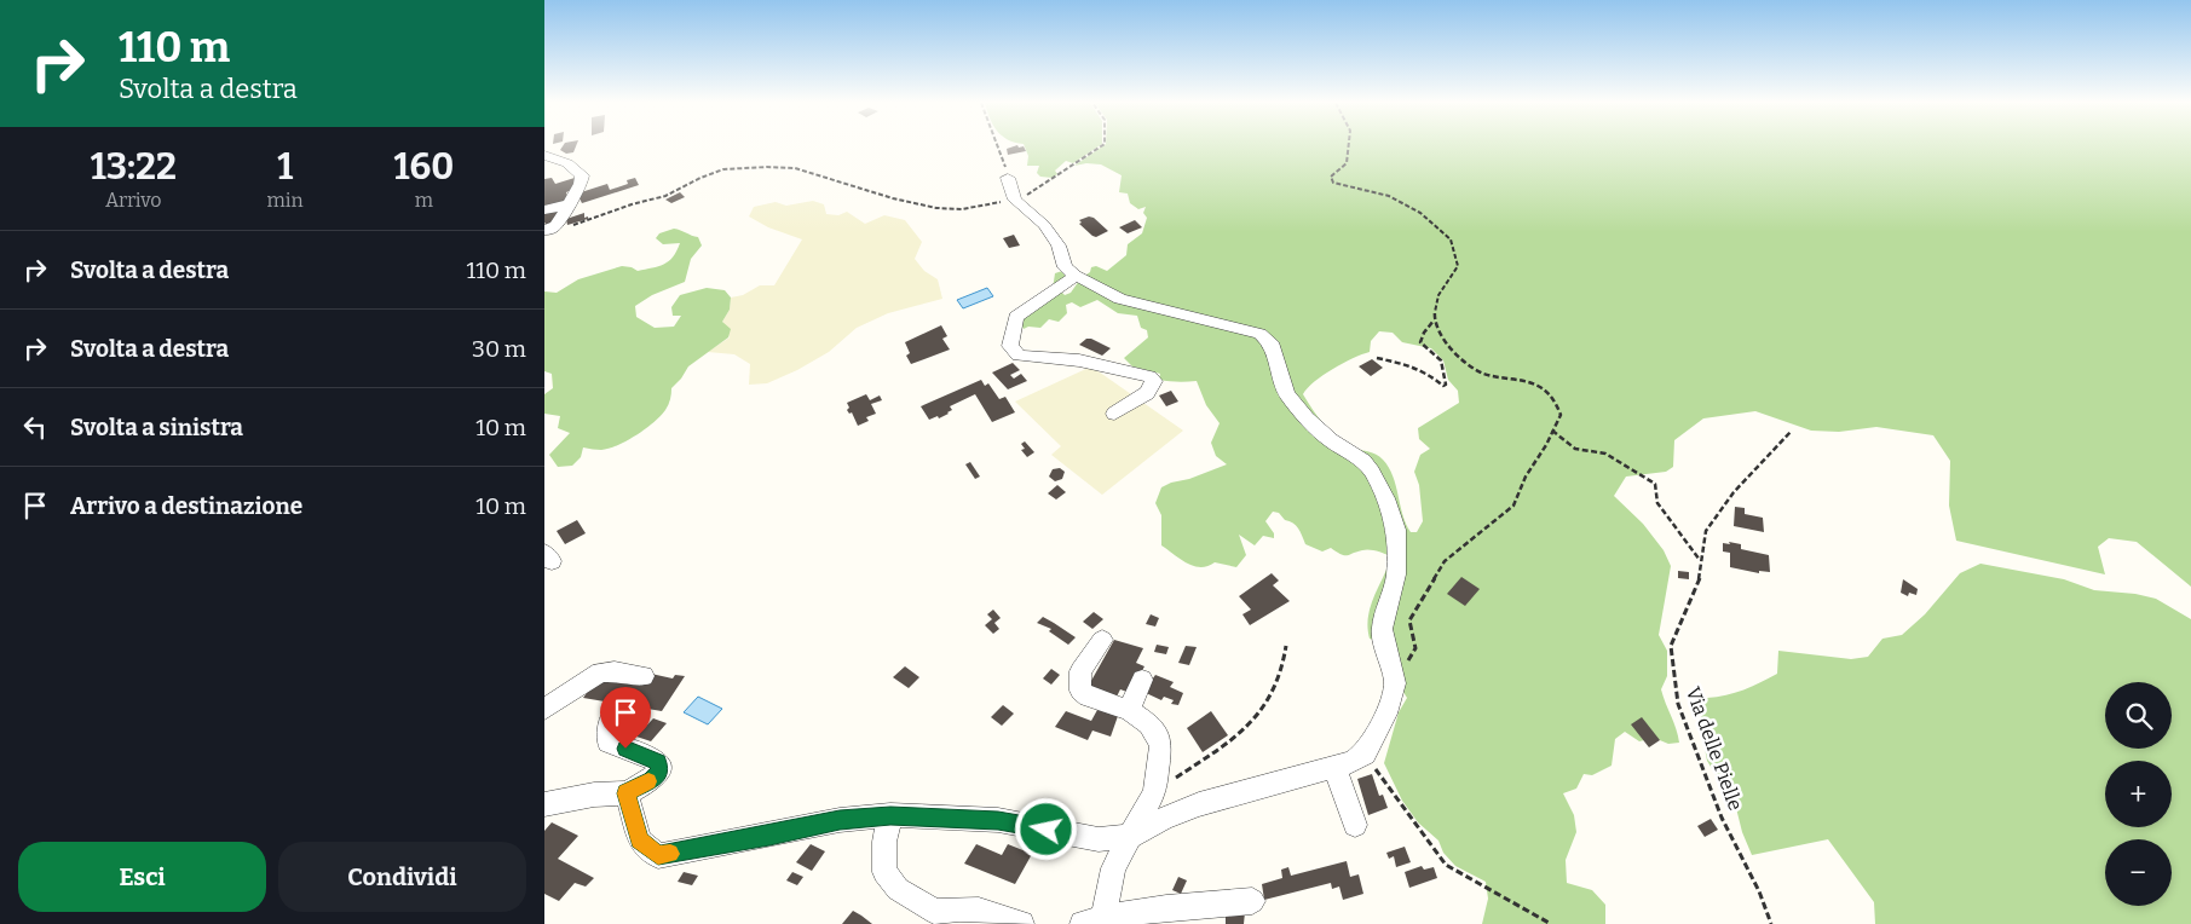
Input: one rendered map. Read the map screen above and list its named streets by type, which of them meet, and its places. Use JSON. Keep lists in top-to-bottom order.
{
  "streets": {
    "path": ["Via delle Pielle"]
  },
  "page": {
    "turn": ["110 m", "Svolta a destra"],
    "eta": [
      "13:22",
      "Arrivo",
      "1",
      "min",
      "160",
      "m"
    ],
    "list": [
      {
        "name": "Svolta a destra",
        "value": "110 m"
      },
      {
        "name": "Svolta a destra",
        "value": "30 m"
      },
      {
        "name": "Svolta a sinistra",
        "value": "10 m"
      },
      {
        "name": "Arrivo a destinazione",
        "value": "10 m"
      }
    ],
    "map_buttons": ["+", "−"],
    "buttons": ["Esci", "Condividi"]
  }
}
